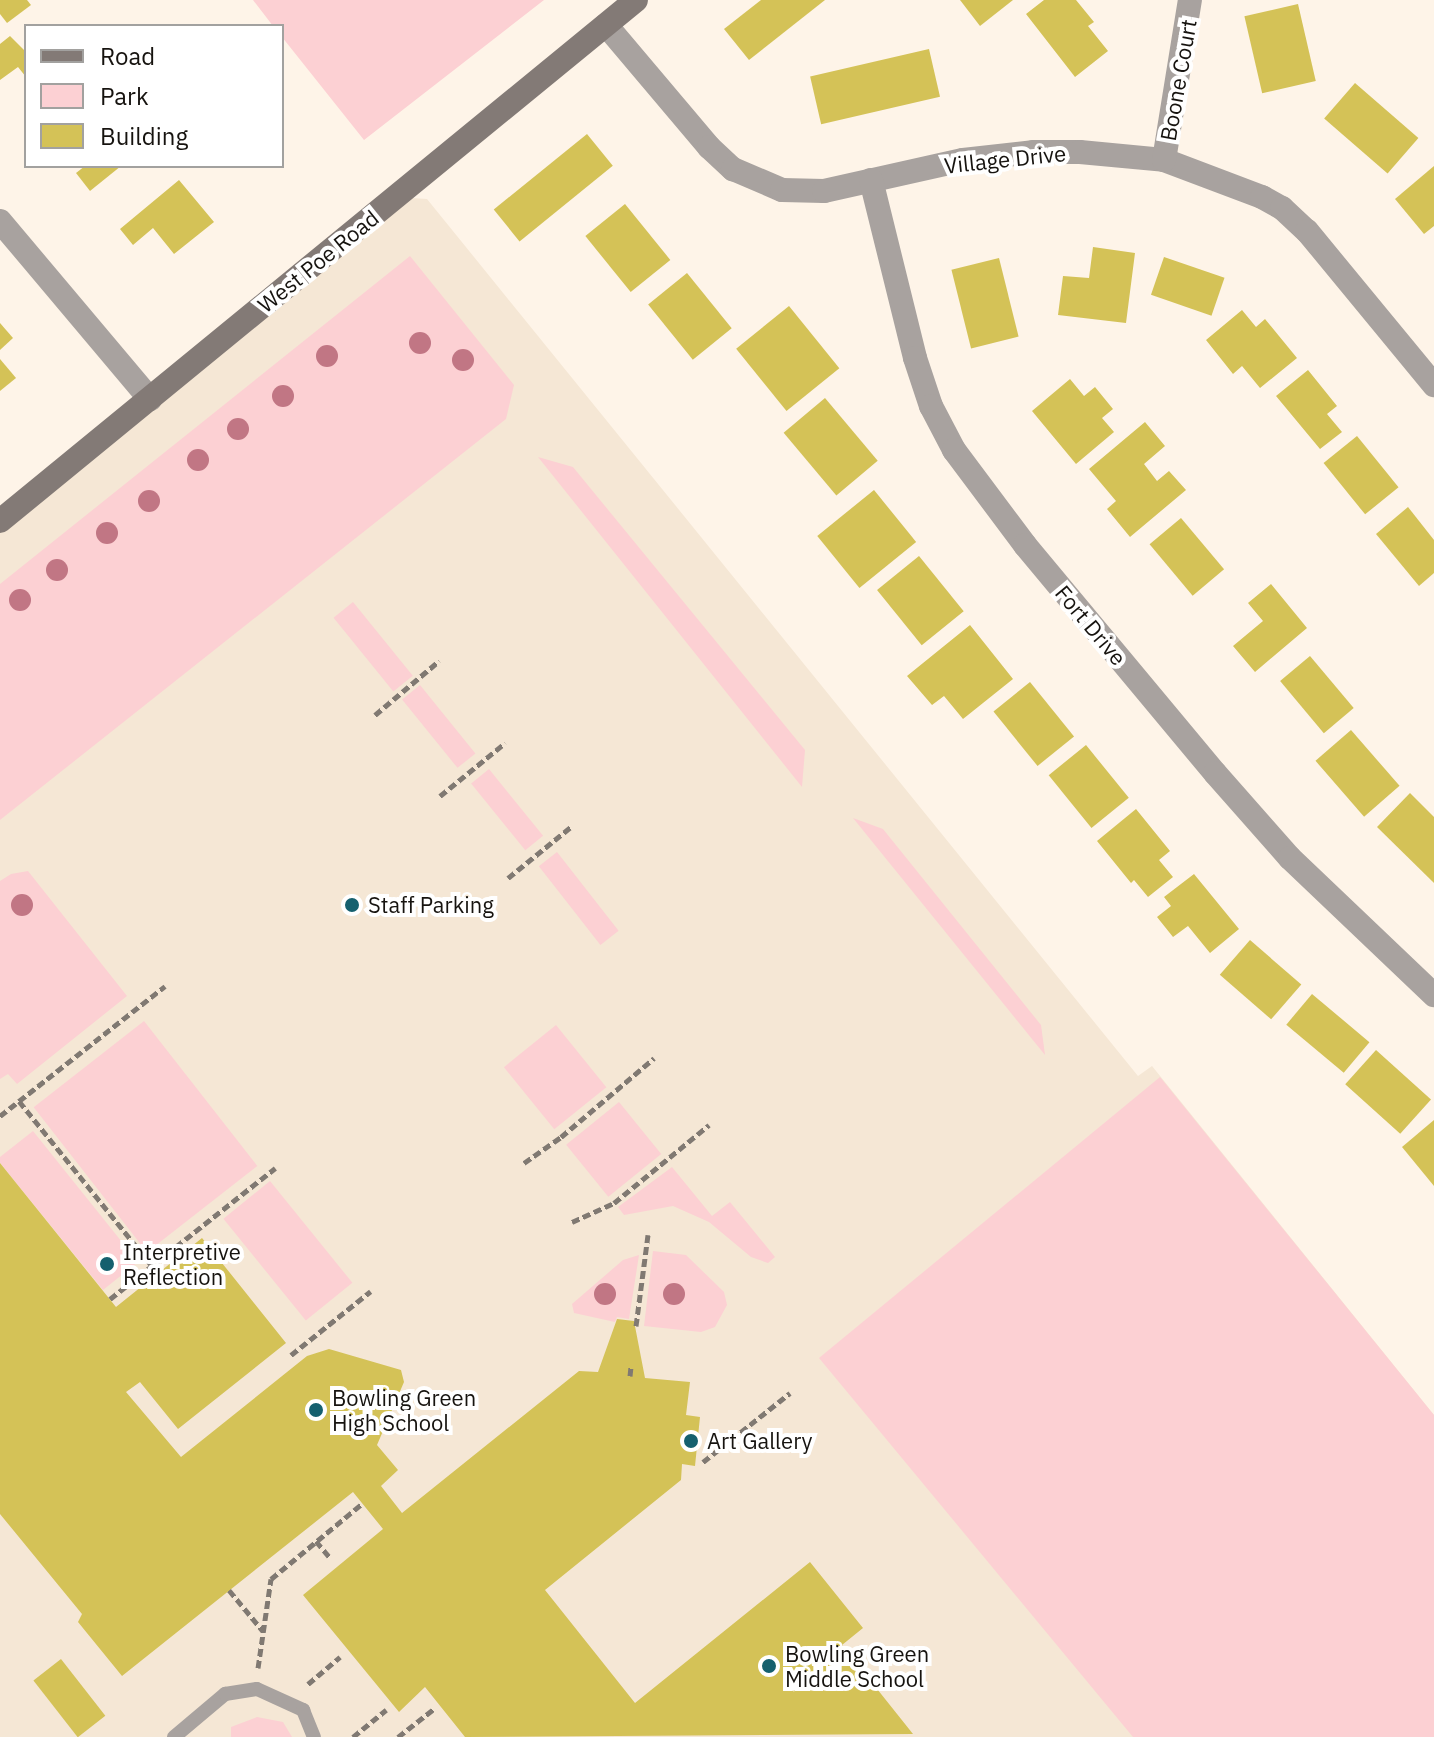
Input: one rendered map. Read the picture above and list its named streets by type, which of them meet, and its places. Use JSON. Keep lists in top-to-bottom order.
{
  "streets": {
    "main road": ["West Poe Road"],
    "street": ["Boone Court", "Village Drive", "Fort Drive"]
  },
  "crossings": [
    ["Boone Court", "Village Drive"],
    ["Village Drive", "West Poe Road"],
    ["Village Drive", "Fort Drive"]
  ],
  "places": [
    "Staff Parking",
    "Interpretive Reflection",
    "Bowling Green High School",
    "Art Gallery",
    "Bowling Green Middle School"
  ],
  "legend": ["Road", "Park", "Building"]
}
